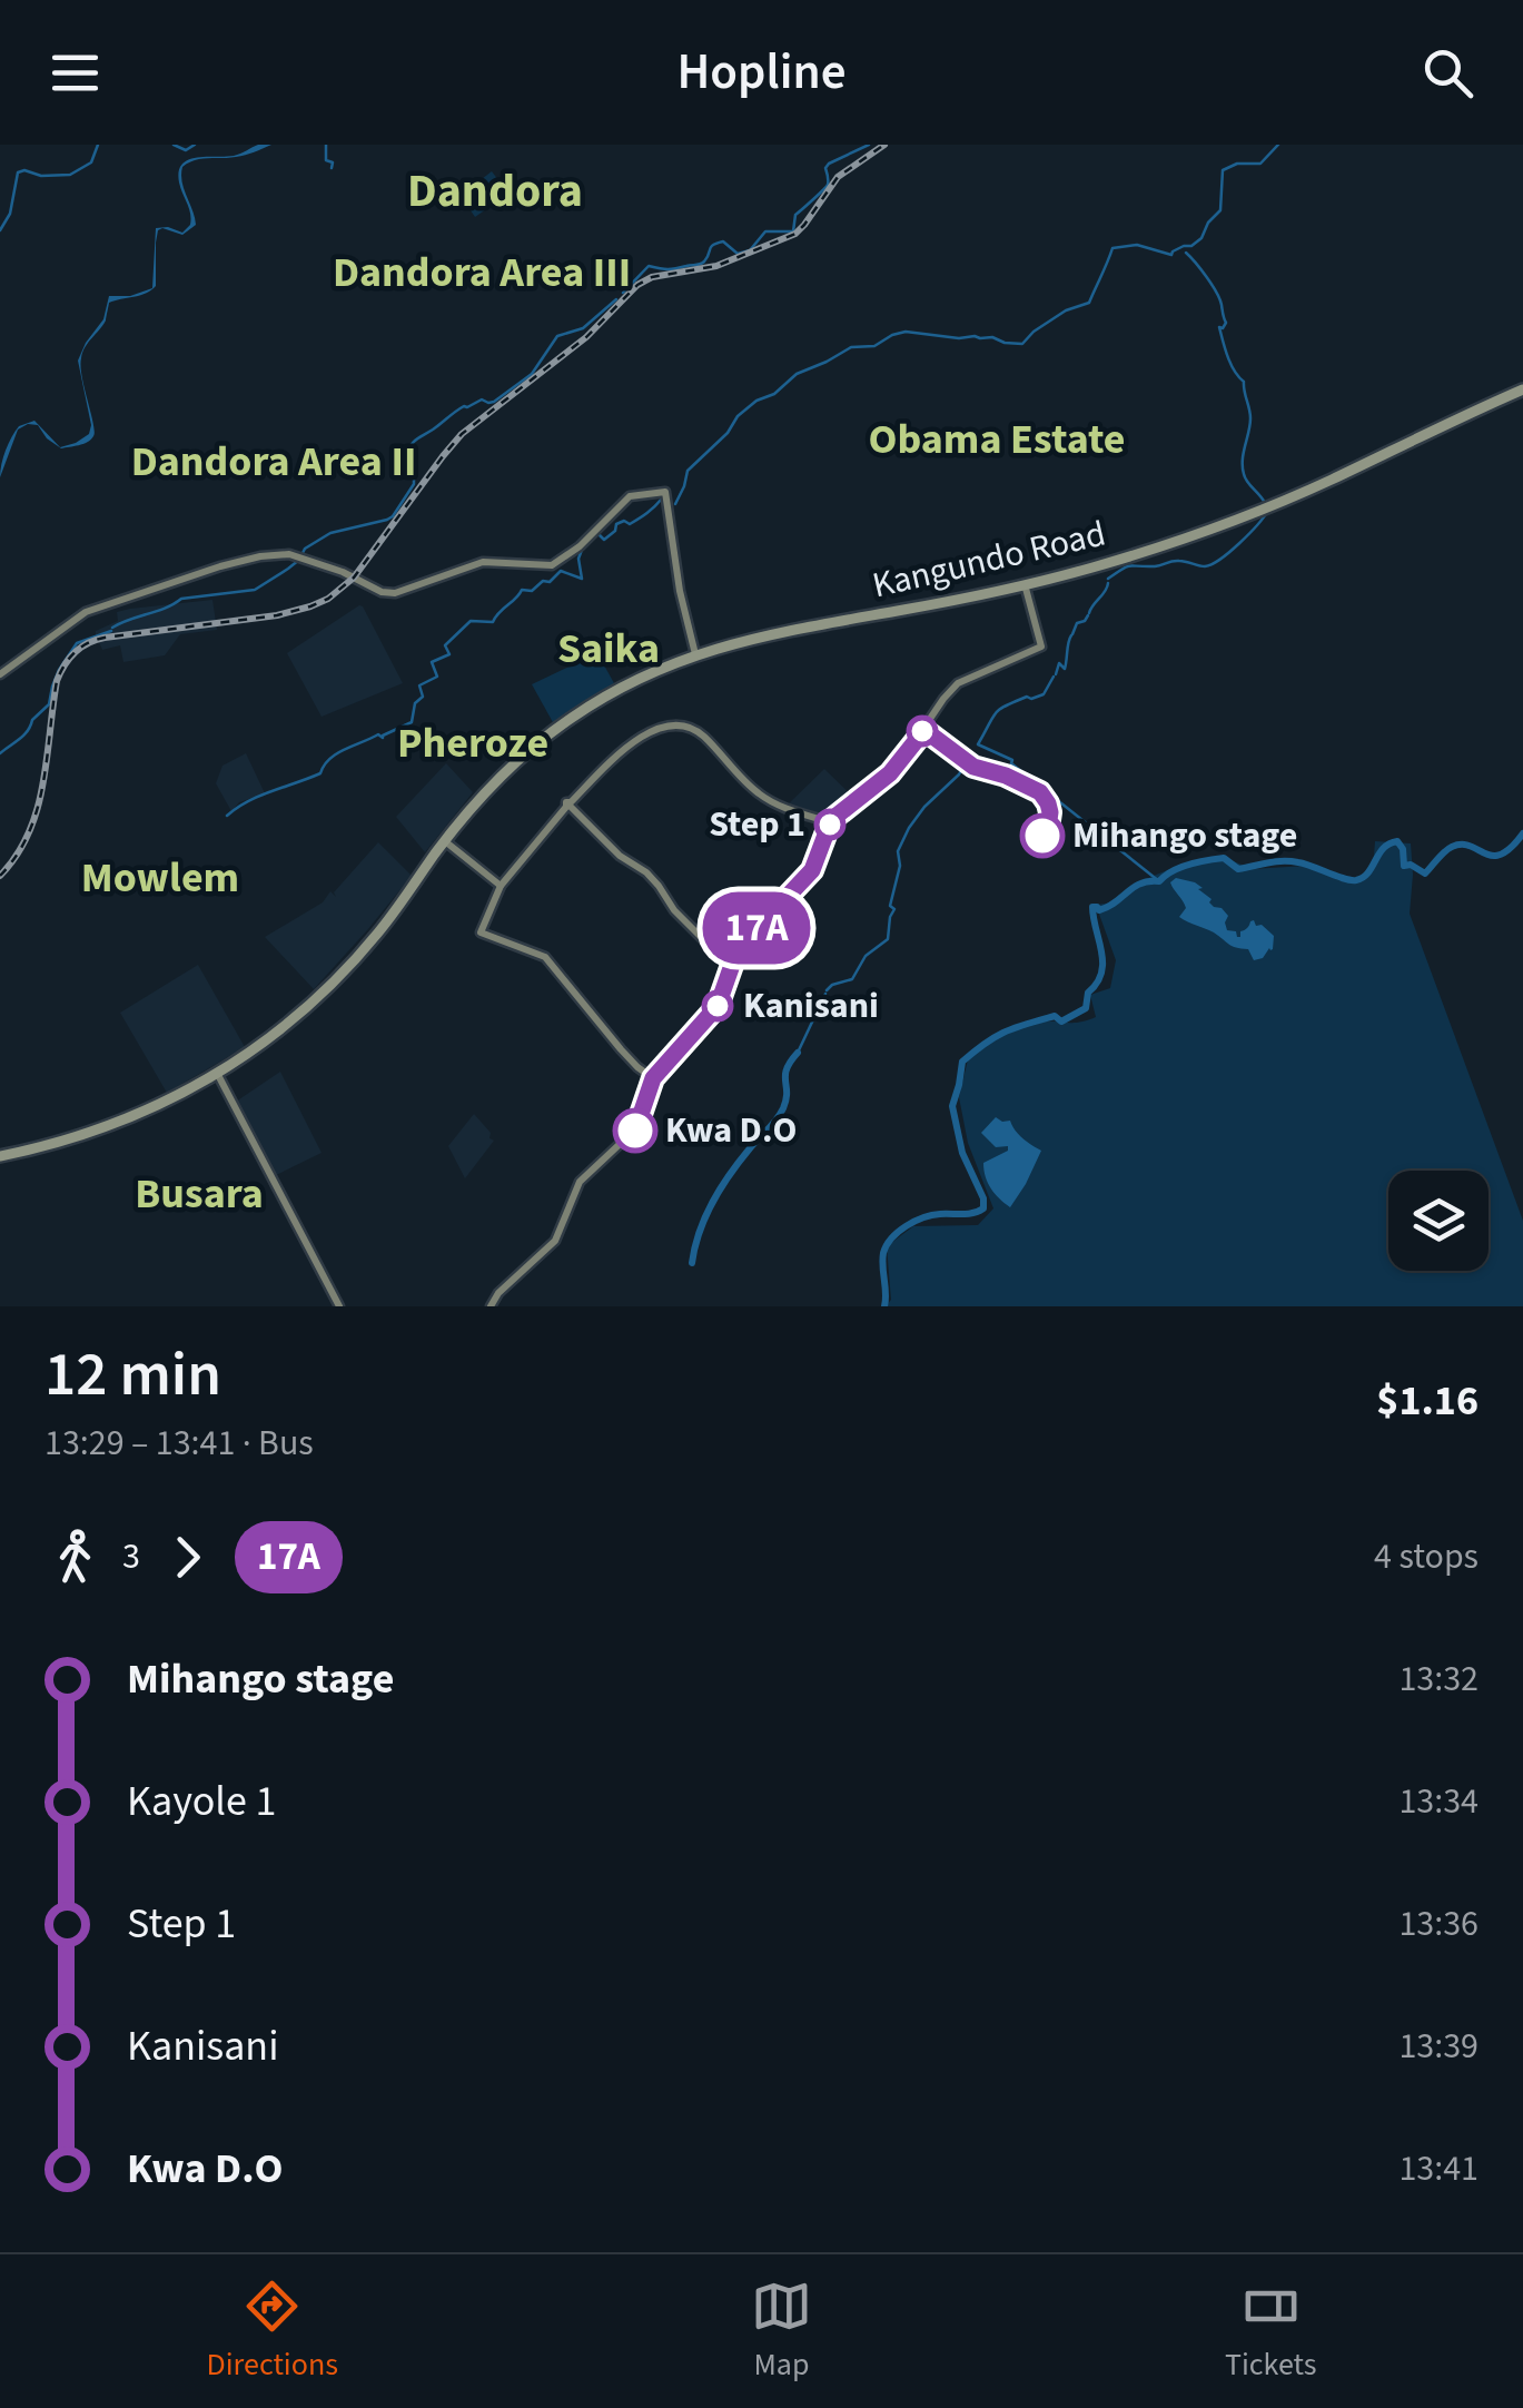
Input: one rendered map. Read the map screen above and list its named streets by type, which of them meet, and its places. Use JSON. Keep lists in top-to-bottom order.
{
  "streets": {
    "highway": ["Kangundo Road"]
  },
  "districts": [
    "Dandora",
    "Dandora Area III",
    "Obama Estate",
    "Dandora Area II",
    "Saika",
    "Pheroze",
    "Mowlem",
    "Busara"
  ],
  "places": [
    "Step 1",
    "Mihango stage",
    "Kanisani",
    "Kwa D.O"
  ],
  "lines": ["bus line 17A"],
  "page": {
    "header": "Hopline",
    "on_map": "17A",
    "heading": ["12 min", "13:29 – 13:41 · Bus", "$1.16"],
    "legs": ["3", "17A", "4 stops"],
    "list": [
      {
        "name": "Mihango stage",
        "value": "13:32"
      },
      {
        "name": "Kayole 1",
        "value": "13:34"
      },
      {
        "name": "Step 1",
        "value": "13:36"
      },
      {
        "name": "Kanisani",
        "value": "13:39"
      },
      {
        "name": "Kwa D.O",
        "value": "13:41"
      }
    ],
    "tabs": ["Directions", "Map", "Tickets"]
  }
}
